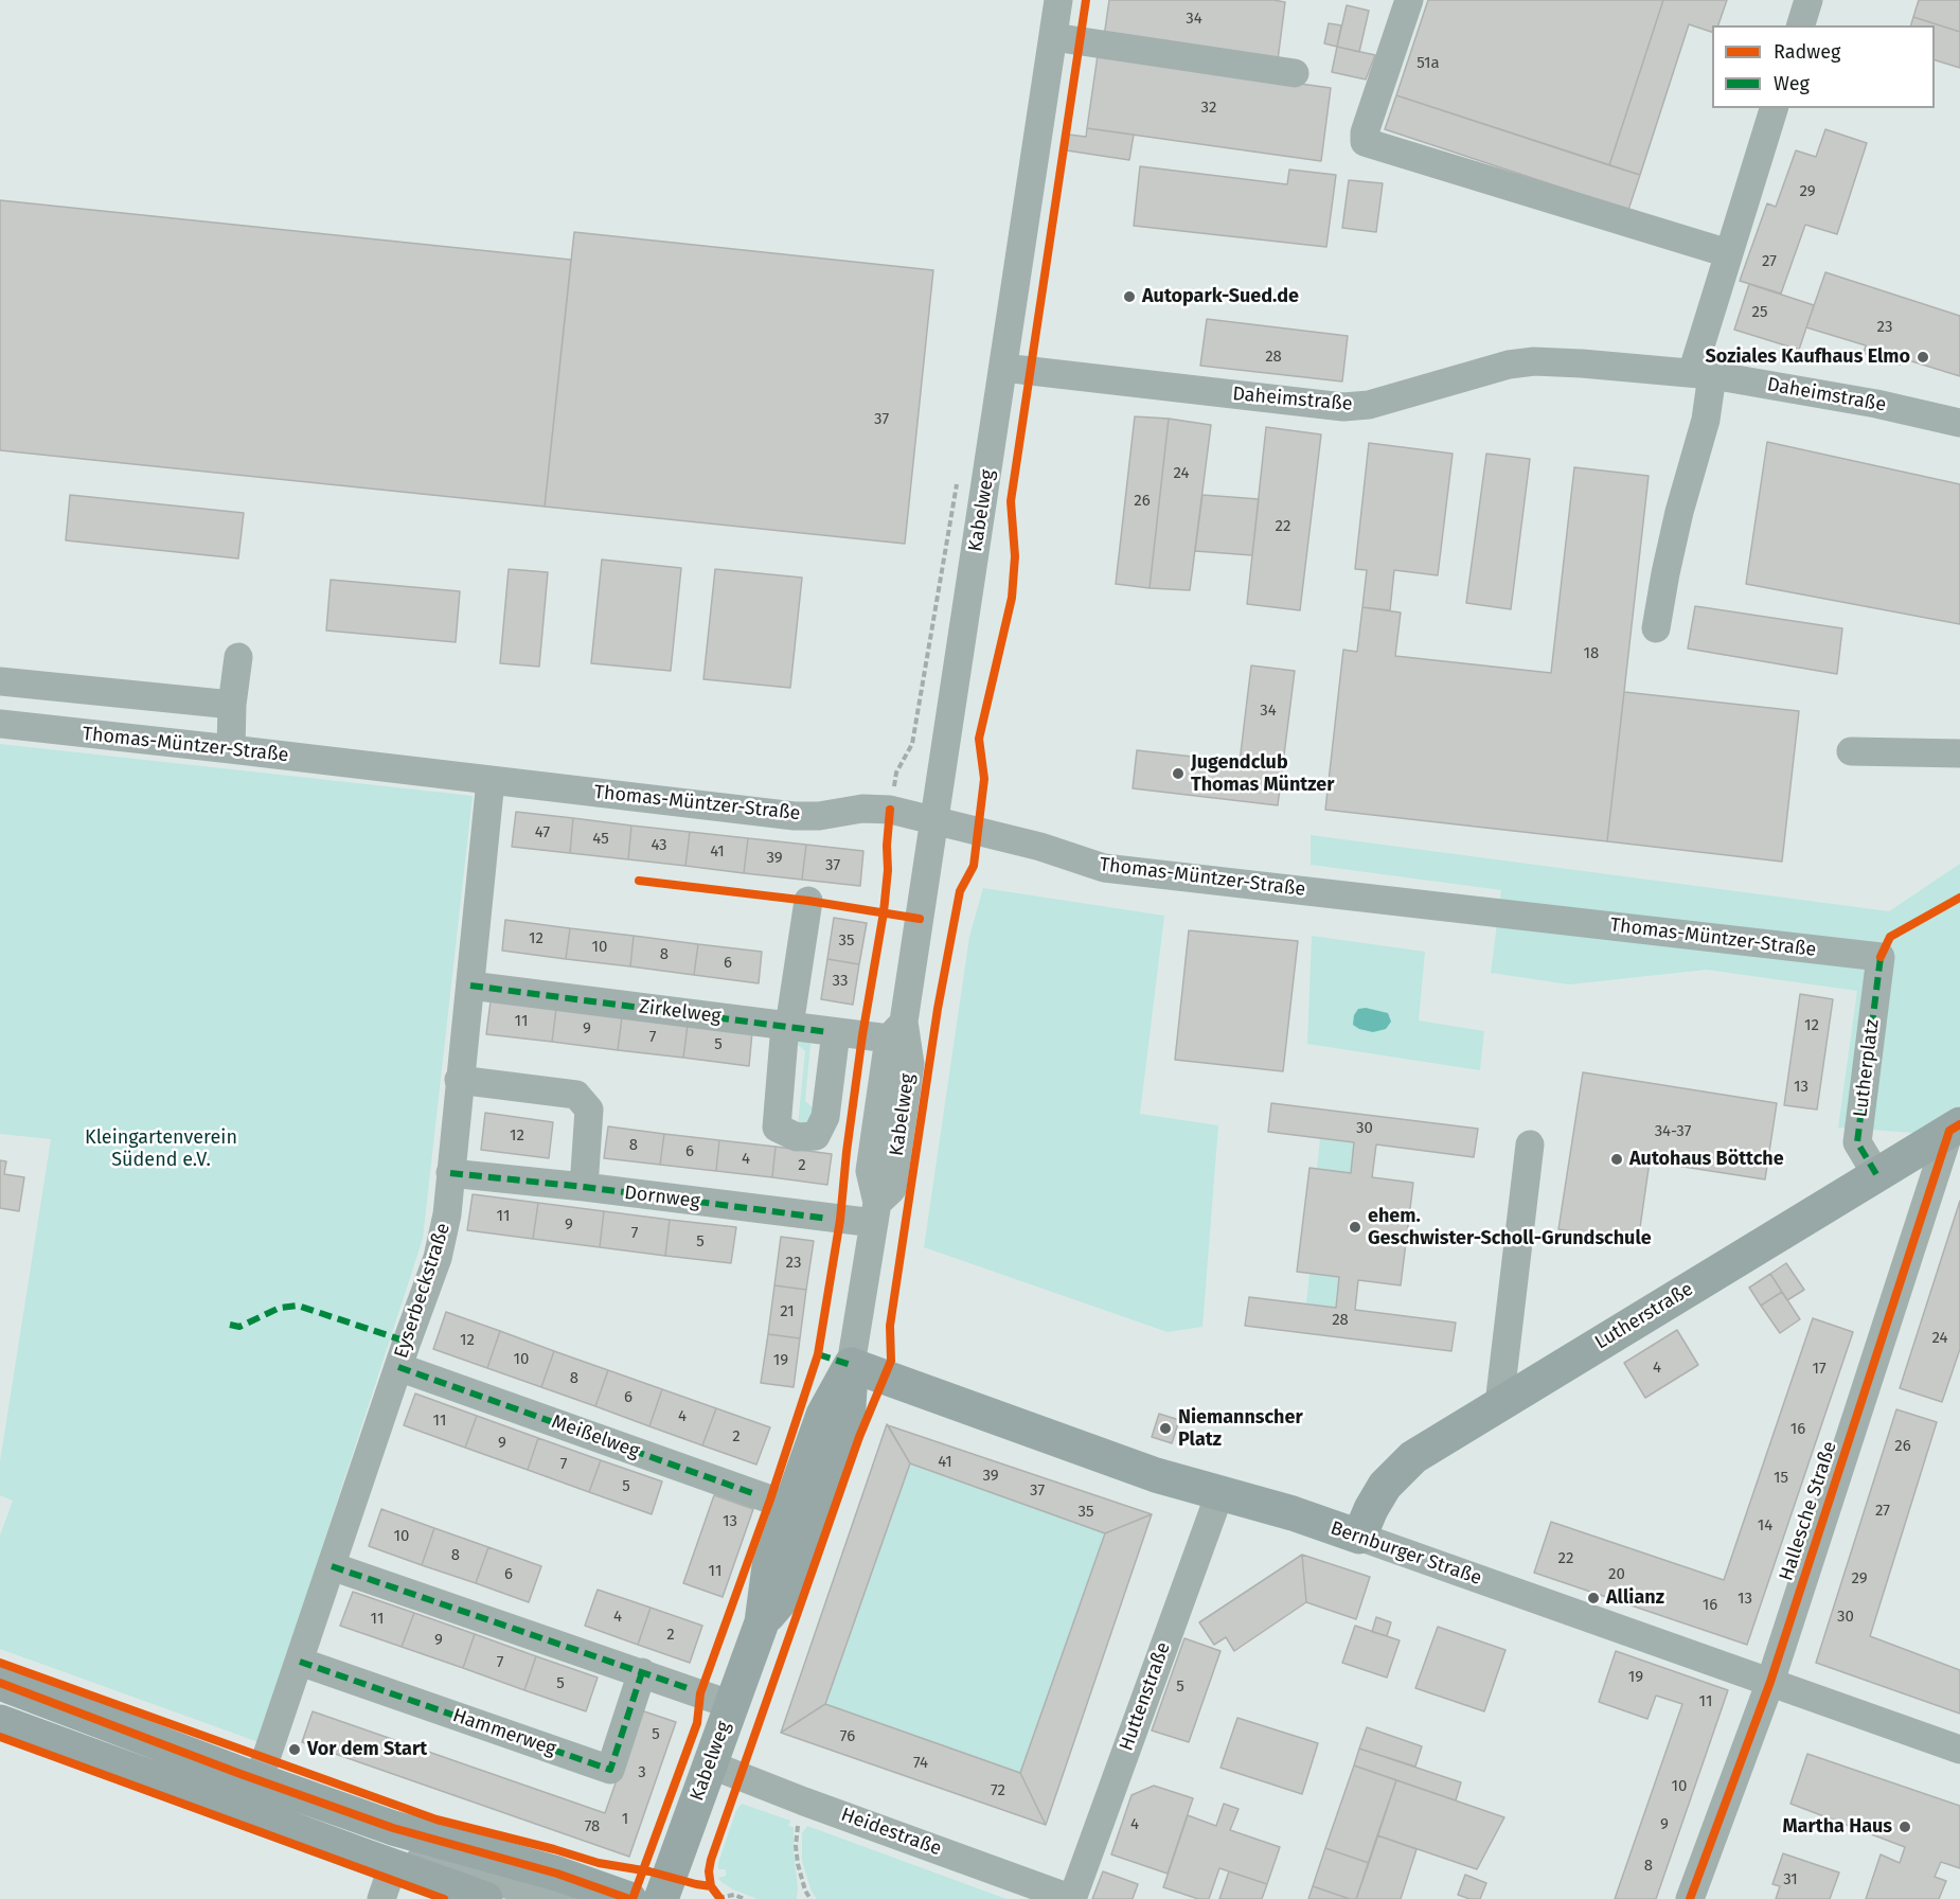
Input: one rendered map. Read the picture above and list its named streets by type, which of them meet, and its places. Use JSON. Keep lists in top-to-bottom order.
{
  "streets": {
    "main road": ["Kabelweg", "Lutherstraße", "Bernburger Straße"],
    "street": [
      "Daheimstraße",
      "Thomas-Müntzer-Straße",
      "Zirkelweg",
      "Lutherplatz",
      "Dornweg",
      "Eyserbeckstraße",
      "Meißelweg",
      "Hallesche Straße",
      "Huttenstraße",
      "Hammerweg",
      "Heidestraße"
    ]
  },
  "crossings": [
    ["Daheimstraße", "Kabelweg"],
    ["Kabelweg", "Thomas-Müntzer-Straße"],
    ["Kabelweg", "Zirkelweg"],
    ["Kabelweg", "Dornweg"],
    ["Kabelweg", "Meißelweg"],
    ["Kabelweg", "Bernburger Straße"],
    ["Kabelweg", "Heidestraße"],
    ["Thomas-Müntzer-Straße", "Lutherplatz"],
    ["Thomas-Müntzer-Straße", "Eyserbeckstraße"],
    ["Zirkelweg", "Eyserbeckstraße"],
    ["Lutherplatz", "Lutherstraße"],
    ["Dornweg", "Eyserbeckstraße"],
    ["Eyserbeckstraße", "Meißelweg"],
    ["Eyserbeckstraße", "Hammerweg"],
    ["Lutherstraße", "Hallesche Straße"],
    ["Lutherstraße", "Bernburger Straße"],
    ["Hallesche Straße", "Bernburger Straße"],
    ["Bernburger Straße", "Huttenstraße"],
    ["Huttenstraße", "Heidestraße"]
  ],
  "parks": ["Kleingartenverein Südend e.V."],
  "places": [
    "Autopark-Sued.de",
    "Soziales Kaufhaus Elmo",
    "Jugendclub Thomas Müntzer",
    "Autohaus Böttche",
    "ehem. Geschwister-Scholl-Grundschule",
    "Niemannscher Platz",
    "Allianz",
    "Vor dem Start",
    "Martha Haus"
  ],
  "house_numbers": [
    "34",
    "51a",
    "32",
    "29",
    "27",
    "25",
    "23",
    "28",
    "37",
    "24",
    "26",
    "22",
    "18",
    "34",
    "47",
    "45",
    "43",
    "41",
    "39",
    "37",
    "12",
    "35",
    "10",
    "8",
    "6",
    "33",
    "11",
    "12",
    "9",
    "7",
    "5",
    "13",
    "30",
    "34-37",
    "12",
    "8",
    "6",
    "4",
    "2",
    "11",
    "9",
    "7",
    "5",
    "23",
    "21",
    "28",
    "24",
    "12",
    "10",
    "19",
    "4",
    "17",
    "8",
    "6",
    "4",
    "11",
    "16",
    "2",
    "9",
    "26",
    "41",
    "7",
    "39",
    "15",
    "5",
    "37",
    "27",
    "35",
    "13",
    "14",
    "10",
    "8",
    "22",
    "11",
    "6",
    "20",
    "29",
    "13",
    "16",
    "4",
    "30",
    "11",
    "2",
    "9",
    "7",
    "19",
    "5",
    "5",
    "11",
    "5",
    "76",
    "74",
    "3",
    "10",
    "72",
    "1",
    "4",
    "9",
    "78",
    "8",
    "31"
  ],
  "legend": ["Radweg", "Weg"]
}
